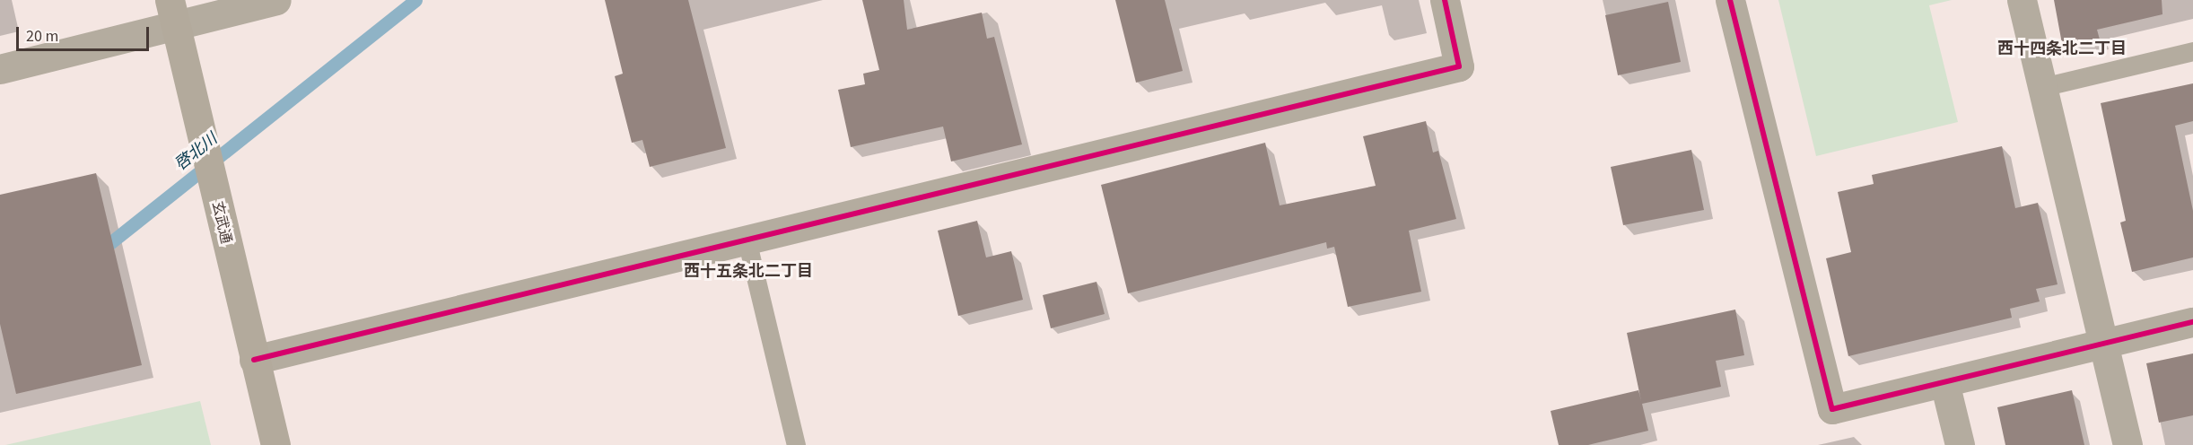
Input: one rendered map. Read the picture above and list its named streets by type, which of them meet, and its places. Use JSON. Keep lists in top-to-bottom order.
{
  "streets": {
    "street": ["玄武通"]
  },
  "districts": ["西十四条北二丁目", "西十五条北二丁目"],
  "water": ["啓北川"],
  "scale_bar": "20 m"
}
